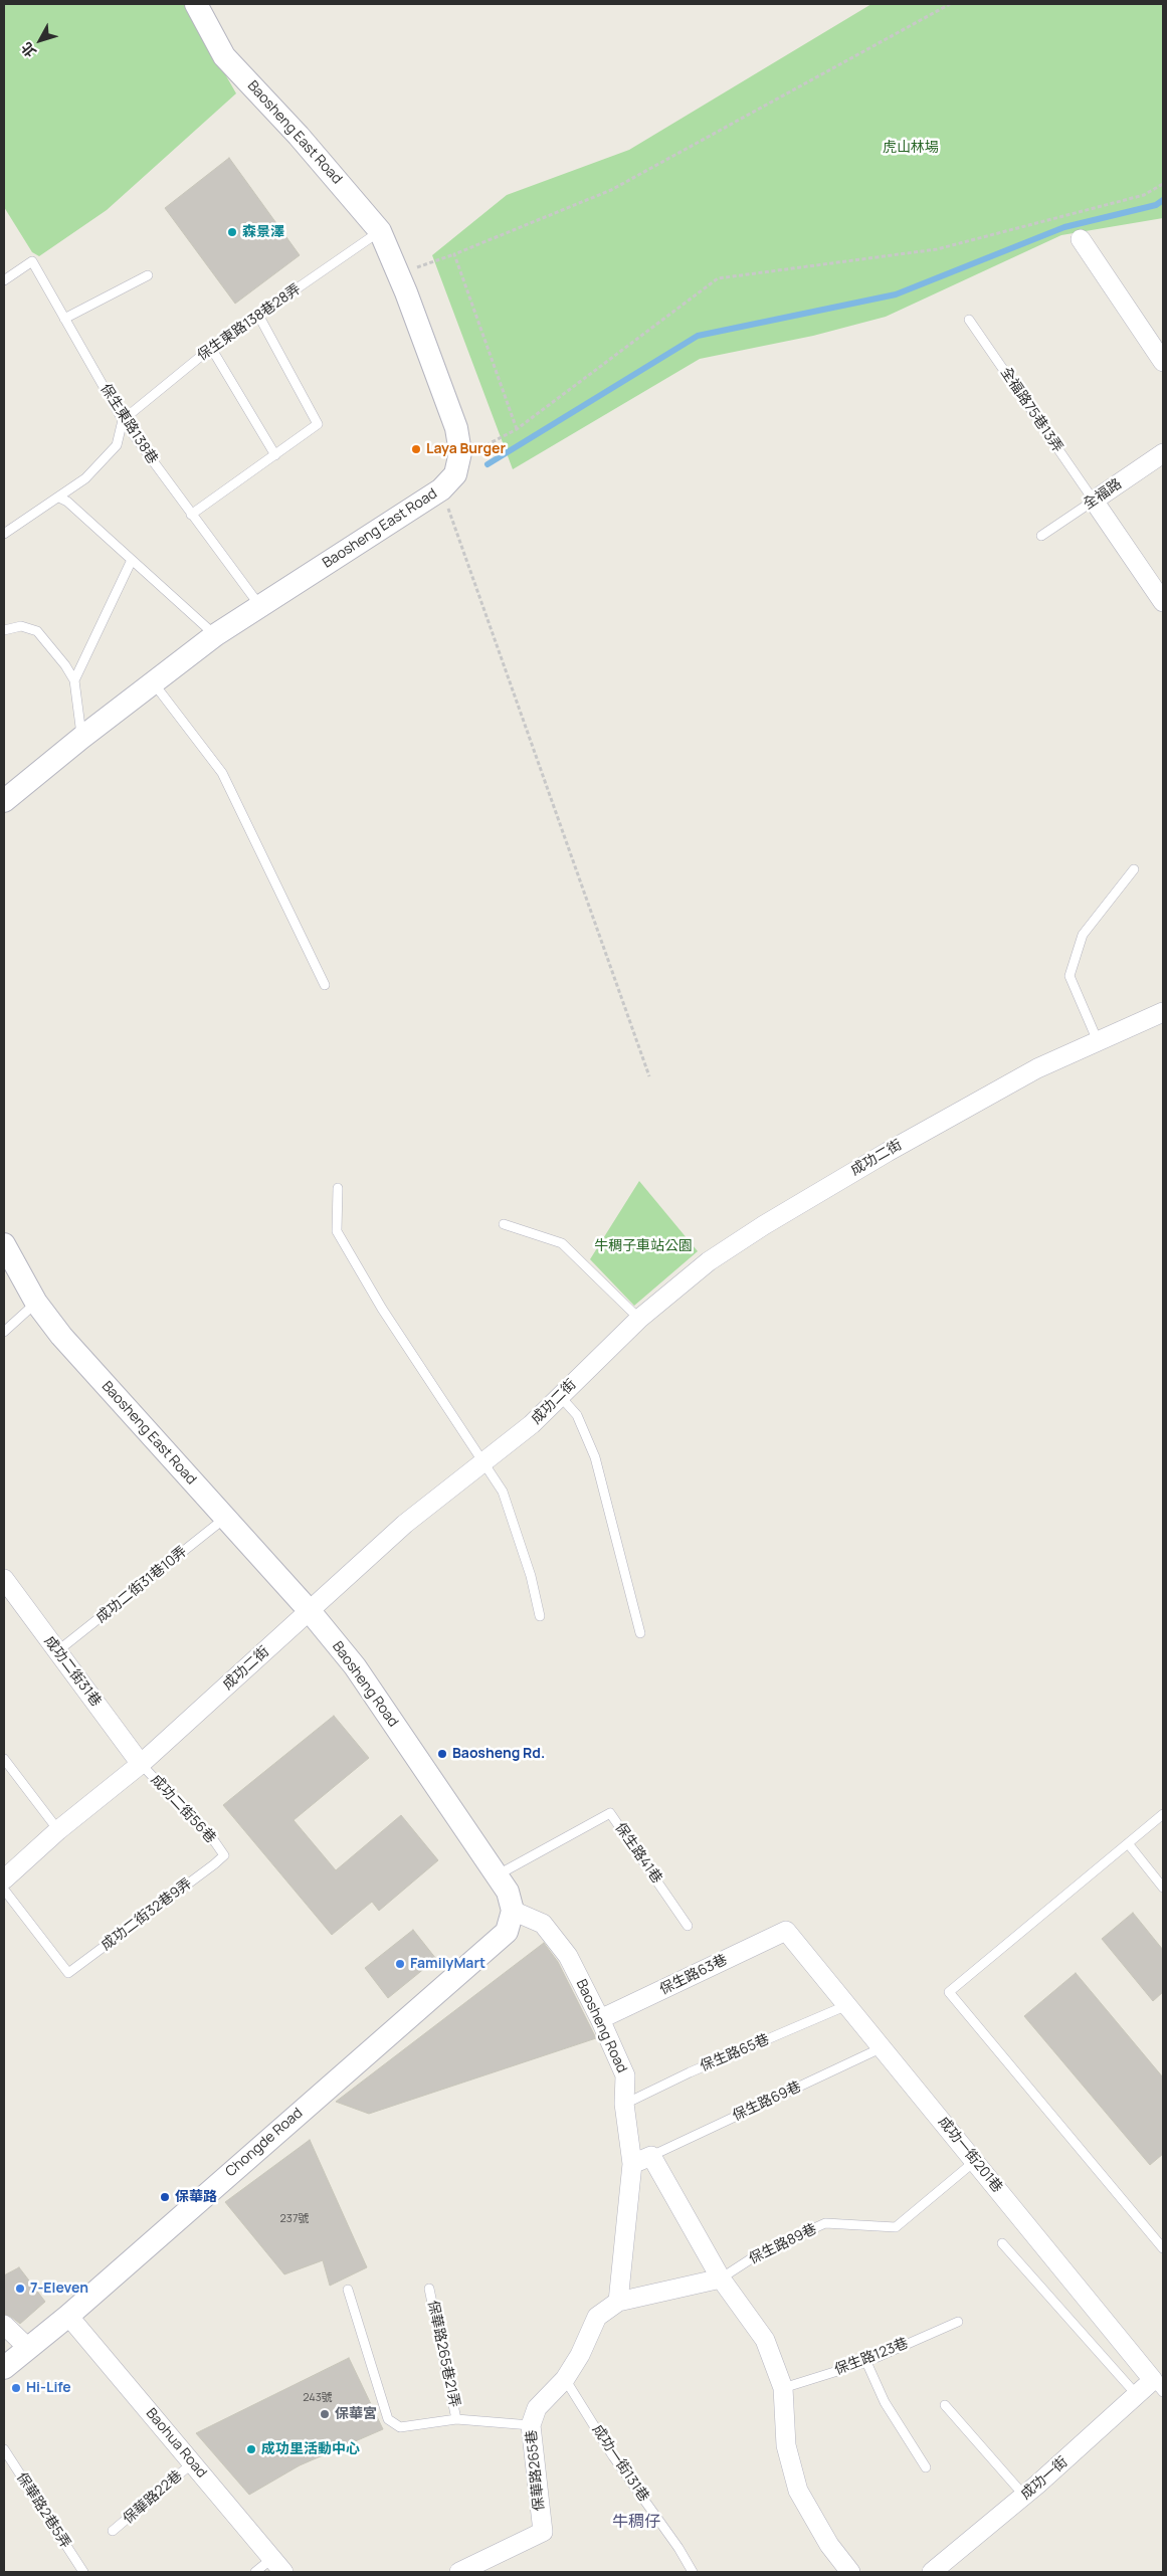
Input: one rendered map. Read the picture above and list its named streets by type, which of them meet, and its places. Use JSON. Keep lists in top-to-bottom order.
{
  "streets": {
    "street": [
      "Baosheng East Road",
      "全福路",
      "成功二街",
      "成功二街31巷",
      "Baosheng Road",
      "保生路63巷",
      "Chongde Road",
      "成功一街201巷",
      "Baohua Road",
      "保華路265巷",
      "成功一街"
    ],
    "lane": [
      "保生東路138巷28弄",
      "全福路75巷13弄",
      "保生東路138巷",
      "成功二街31巷10弄",
      "成功二街56巷",
      "保生路41巷",
      "成功二街32巷9弄",
      "保生路65巷",
      "保生路69巷",
      "保生路89巷",
      "保華路265巷21弄",
      "保生路123巷",
      "成功一街131巷",
      "保華路22巷",
      "保華路2巷5弄"
    ]
  },
  "crossings": [
    ["Baosheng East Road", "保生東路138巷28弄"],
    ["Baosheng East Road", "保生東路138巷"],
    ["Baosheng East Road", "成功二街"],
    ["Baosheng East Road", "成功二街31巷10弄"],
    ["Baosheng East Road", "Baosheng Road"],
    ["保生東路138巷28弄", "保生東路138巷"],
    ["全福路75巷13弄", "全福路"],
    ["成功二街", "成功二街31巷"],
    ["成功二街", "Baosheng Road"],
    ["成功二街", "成功二街56巷"],
    ["成功二街31巷10弄", "成功二街31巷"],
    ["成功二街31巷", "成功二街56巷"],
    ["Baosheng Road", "保生路41巷"],
    ["Baosheng Road", "保生路63巷"],
    ["Baosheng Road", "保生路65巷"],
    ["Baosheng Road", "Chongde Road"],
    ["Baosheng Road", "保華路265巷"],
    ["成功二街56巷", "成功二街32巷9弄"],
    ["保生路63巷", "成功一街201巷"],
    ["保生路65巷", "成功一街201巷"],
    ["保生路69巷", "成功一街201巷"],
    ["Chongde Road", "Baohua Road"],
    ["成功一街201巷", "保生路89巷"],
    ["成功一街201巷", "成功一街"],
    ["保生路89巷", "保華路265巷"],
    ["保華路265巷21弄", "保華路265巷"],
    ["Baohua Road", "保華路22巷"],
    ["成功一街131巷", "保華路265巷"]
  ],
  "districts": ["牛稠仔"],
  "parks": ["虎山林場", "牛稠子車站公園"],
  "places": [
    "森景澤",
    "Laya Burger",
    "Baosheng Rd.",
    "FamilyMart",
    "保華路",
    "7-Eleven",
    "Hi-Life",
    "保華宮",
    "成功里活動中心"
  ],
  "house_numbers": ["237號", "243號"],
  "north": "bottom left"
}
